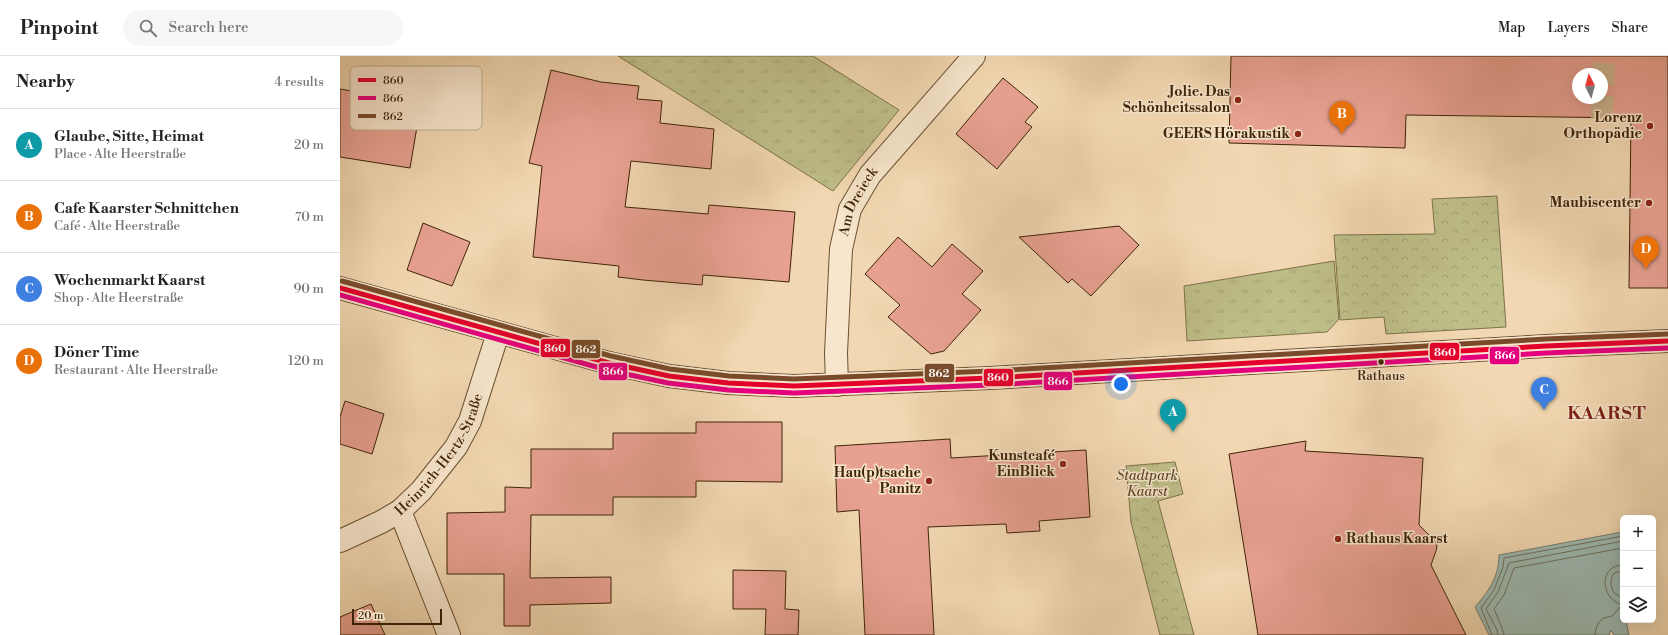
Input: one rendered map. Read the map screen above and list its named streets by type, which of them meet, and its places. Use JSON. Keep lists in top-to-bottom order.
{
  "streets": {
    "street": ["Am Dreieck", "Heinrich-Hertz-Straße"]
  },
  "districts": ["KAARST"],
  "parks": ["Stadtpark Kaarst"],
  "places": [
    "Jolie. Das Schönheitssalon",
    "Lorenz Orthopädie",
    "GEERS Hörakustik",
    "Maubiscenter",
    "Rathaus",
    "Kunstcafé EinBlick",
    "Hau(p)tsache Panitz",
    "Rathaus Kaarst"
  ],
  "lines": ["transit line 862", "transit line 860", "transit line 866"],
  "legend": ["860", "866", "862"],
  "scale_bar": "20 m",
  "north": "top",
  "page": {
    "header": "Pinpoint",
    "search": "Search here",
    "nav": ["Map", "Layers", "Share"],
    "heading": ["Nearby", "4 results"],
    "pins": [
      "B",
      "D",
      "C",
      "A"
    ],
    "list": [
      {
        "mark": "A",
        "name": "Glaube, Sitte, Heimat",
        "note": "Place · Alte Heerstraße",
        "value": "20 m"
      },
      {
        "mark": "B",
        "name": "Cafe Kaarster Schnittchen",
        "note": "Café · Alte Heerstraße",
        "value": "70 m"
      },
      {
        "mark": "C",
        "name": "Wochenmarkt Kaarst",
        "note": "Shop · Alte Heerstraße",
        "value": "90 m"
      },
      {
        "mark": "D",
        "name": "Döner Time",
        "note": "Restaurant · Alte Heerstraße",
        "value": "120 m"
      }
    ],
    "map_buttons": ["+", "−"],
    "scale": "20 m"
  }
}
